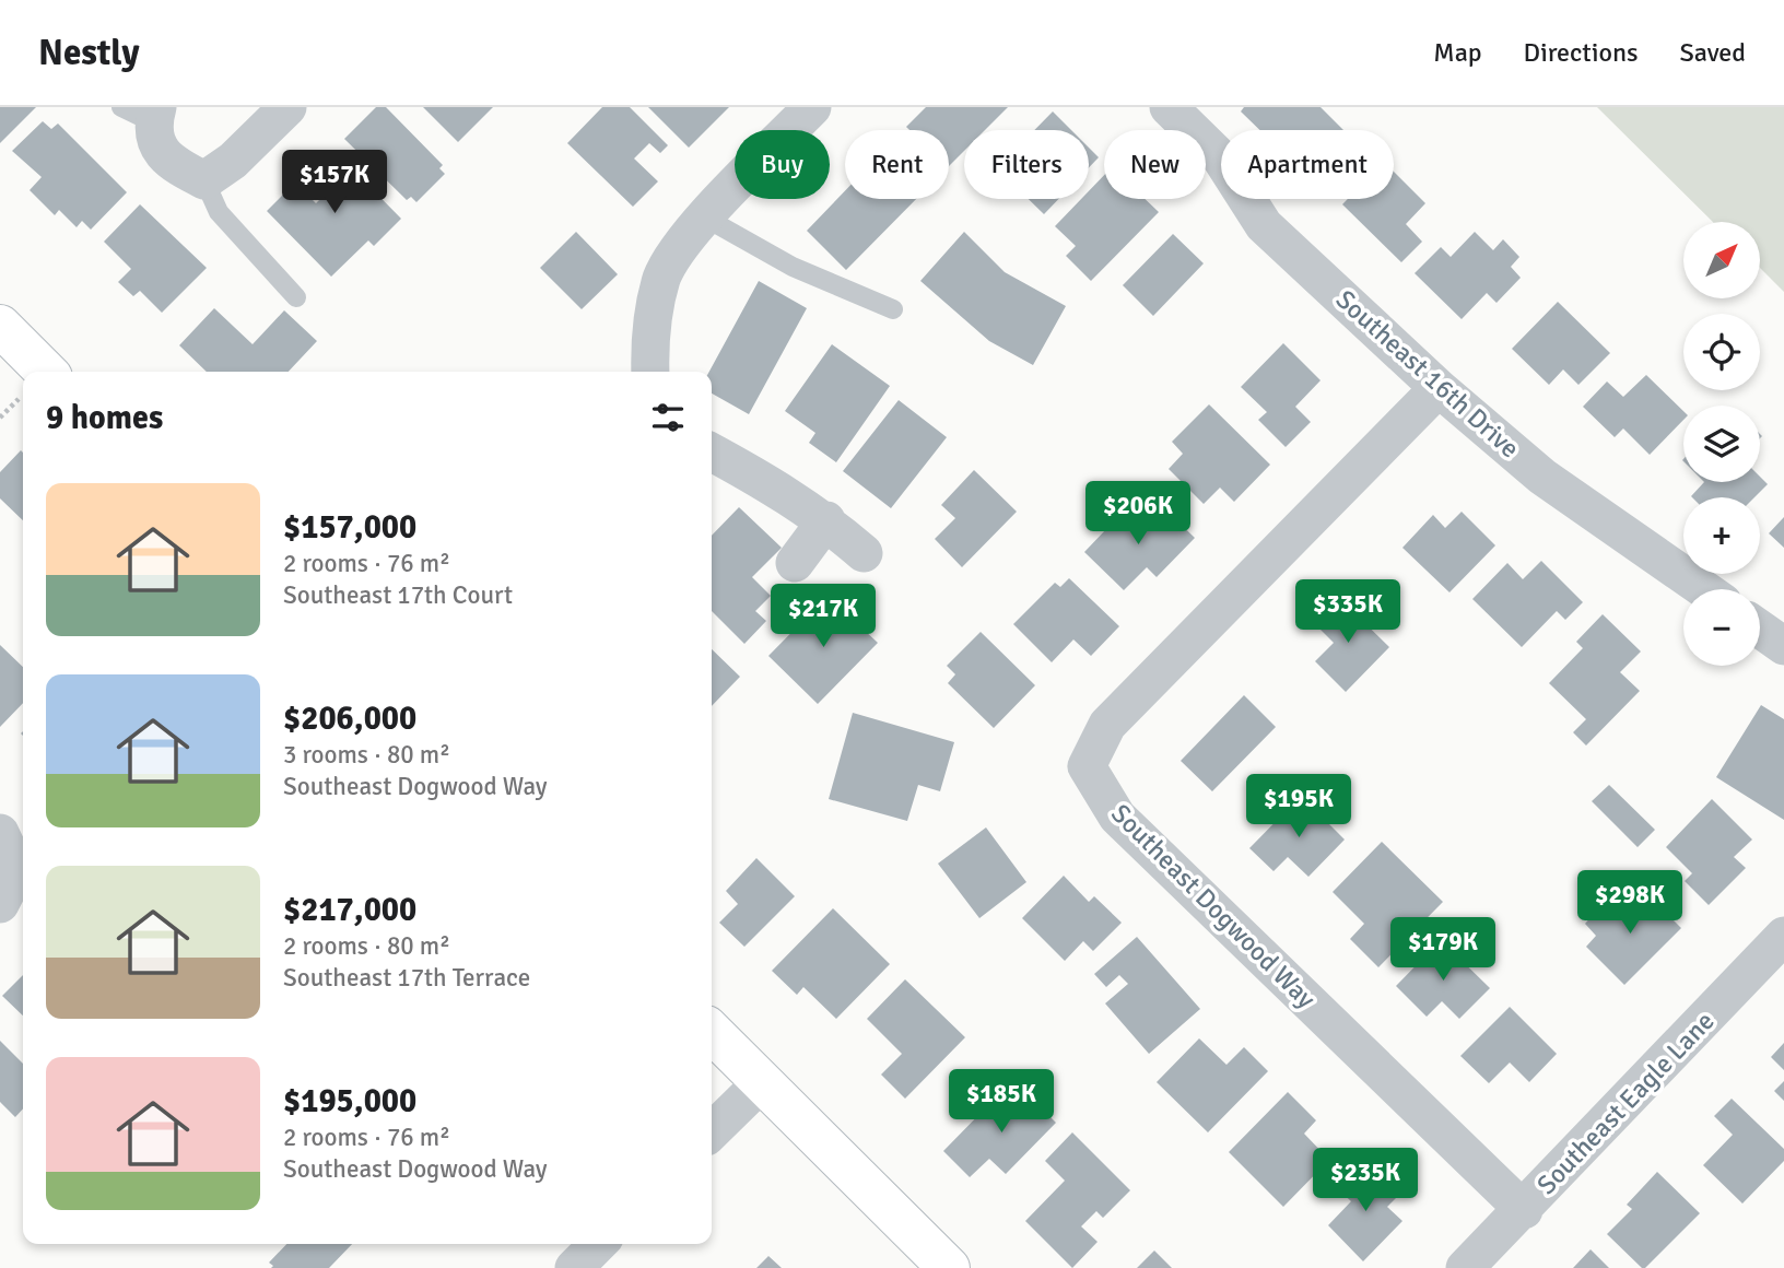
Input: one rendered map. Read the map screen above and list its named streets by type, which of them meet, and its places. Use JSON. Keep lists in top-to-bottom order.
{
  "streets": {
    "street": ["Southeast 16th Drive", "Southeast Dogwood Way", "Southeast Eagle Lane"]
  },
  "crossings": [
    ["Southeast 16th Drive", "Southeast Dogwood Way"],
    ["Southeast Dogwood Way", "Southeast Eagle Lane"]
  ],
  "north": "top right",
  "page": {
    "header": "Nestly",
    "nav": ["Map", "Directions", "Saved"],
    "chip": [
      "Buy",
      "Rent",
      "Filters",
      "New",
      "Apartment"
    ],
    "price": [
      "$157K",
      "$206K",
      "$335K",
      "$217K",
      "$195K",
      "$298K",
      "$179K",
      "$185K",
      "$235K"
    ],
    "map_buttons": ["+", "−"],
    "heading": "9 homes",
    "list": [
      {
        "name": "$157,000",
        "note": "2 rooms · 76 m² · Southeast 17th Court"
      },
      {
        "name": "$206,000",
        "note": "3 rooms · 80 m² · Southeast Dogwood Way"
      },
      {
        "name": "$217,000",
        "note": "2 rooms · 80 m² · Southeast 17th Terrace"
      },
      {
        "name": "$195,000",
        "note": "2 rooms · 76 m² · Southeast Dogwood Way"
      }
    ]
  }
}
